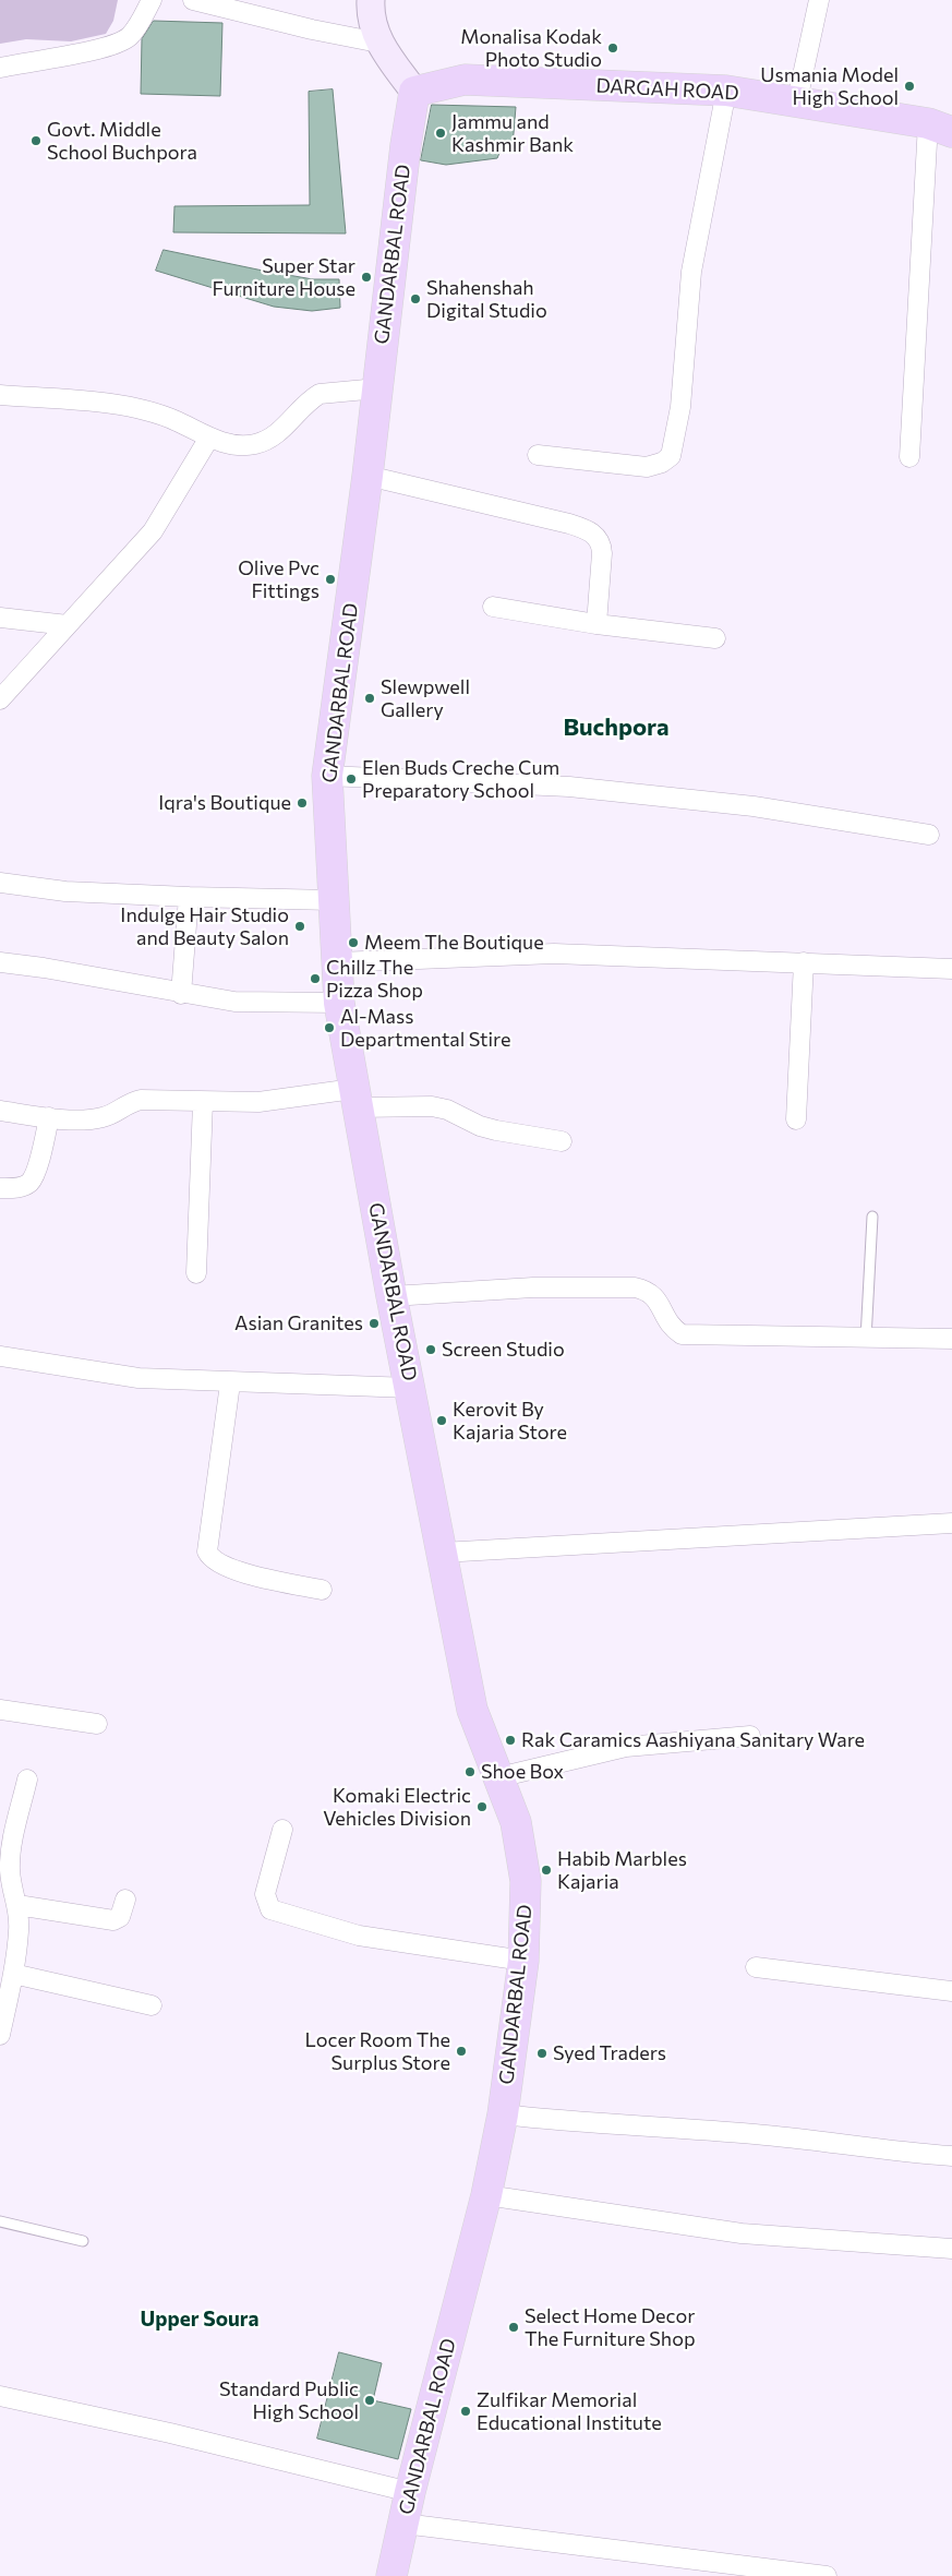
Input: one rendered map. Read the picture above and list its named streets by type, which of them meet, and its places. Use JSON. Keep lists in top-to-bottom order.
{
  "streets": {
    "main road": ["DARGAH ROAD", "GANDARBAL ROAD"]
  },
  "crossings": [
    ["DARGAH ROAD", "GANDARBAL ROAD"]
  ],
  "districts": ["Buchpora", "Upper Soura"],
  "places": [
    "Monalisa Kodak Photo Studio",
    "Usmania Model High School",
    "Jammu and Kashmir Bank",
    "Govt. Middle School Buchpora",
    "Super Star Furniture House",
    "Shahenshah Digital Studio",
    "Olive Pvc Fittings",
    "Slewpwell Gallery",
    "Elen Buds Creche Cum Preparatory School",
    "Iqra's Boutique",
    "Indulge Hair Studio and Beauty Salon",
    "Meem The Boutique",
    "Chillz The Pizza Shop",
    "Al-Mass Departmental Stire",
    "Asian Granites",
    "Screen Studio",
    "Kerovit By Kajaria Store",
    "Rak Caramics Aashiyana Sanitary Ware",
    "Shoe Box",
    "Komaki Electric Vehicles Division",
    "Habib Marbles Kajaria",
    "Locer Room The Surplus Store",
    "Syed Traders",
    "Select Home Decor The Furniture Shop",
    "Standard Public High School",
    "Zulfikar Memorial Educational Institute"
  ]
}
